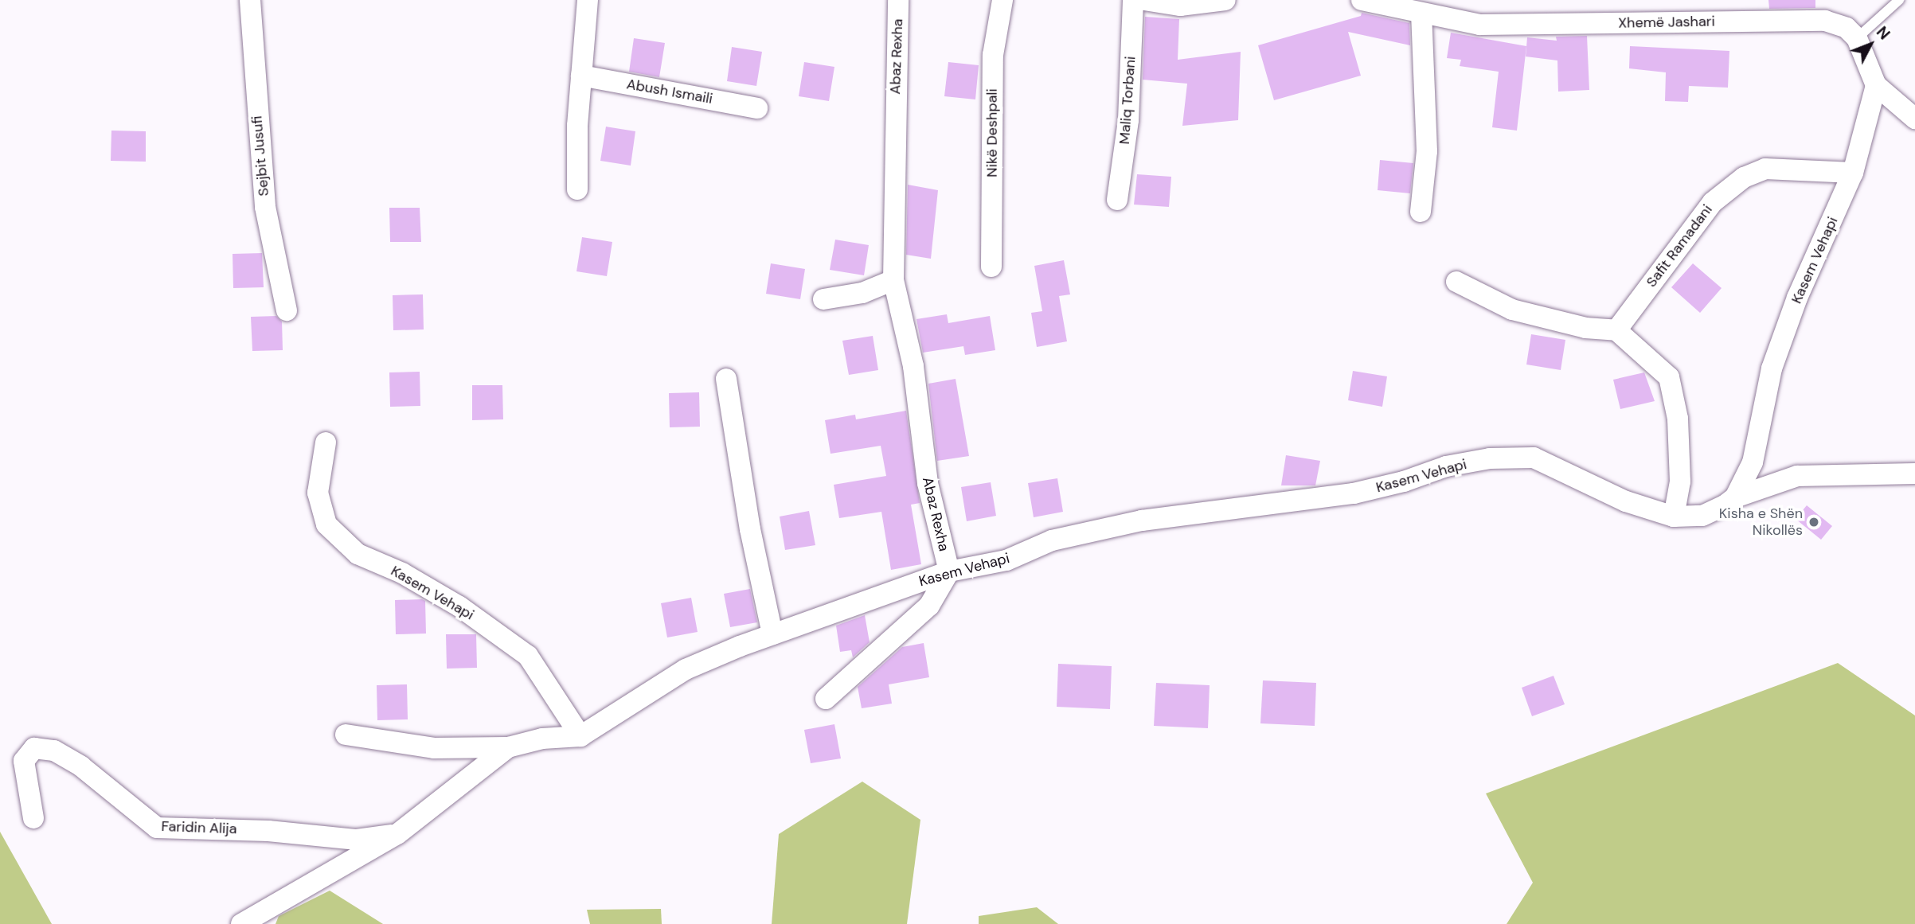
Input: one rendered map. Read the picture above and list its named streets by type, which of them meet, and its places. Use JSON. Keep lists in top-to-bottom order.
{
  "streets": {
    "street": [
      "Xhemë Jashari",
      "Abaz Rexha",
      "Abush Ismaili",
      "Maliq Torbani",
      "Nikë Deshpali",
      "Sejbit Jusufi",
      "Safit Ramadani",
      "Kasem Vehapi",
      "Faridin Alija"
    ]
  },
  "crossings": [
    ["Abaz Rexha", "Kasem Vehapi"],
    ["Safit Ramadani", "Kasem Vehapi"],
    ["Kasem Vehapi", "Faridin Alija"]
  ],
  "places": ["Kisha e Shën Nikollës"],
  "north": "top right"
}
